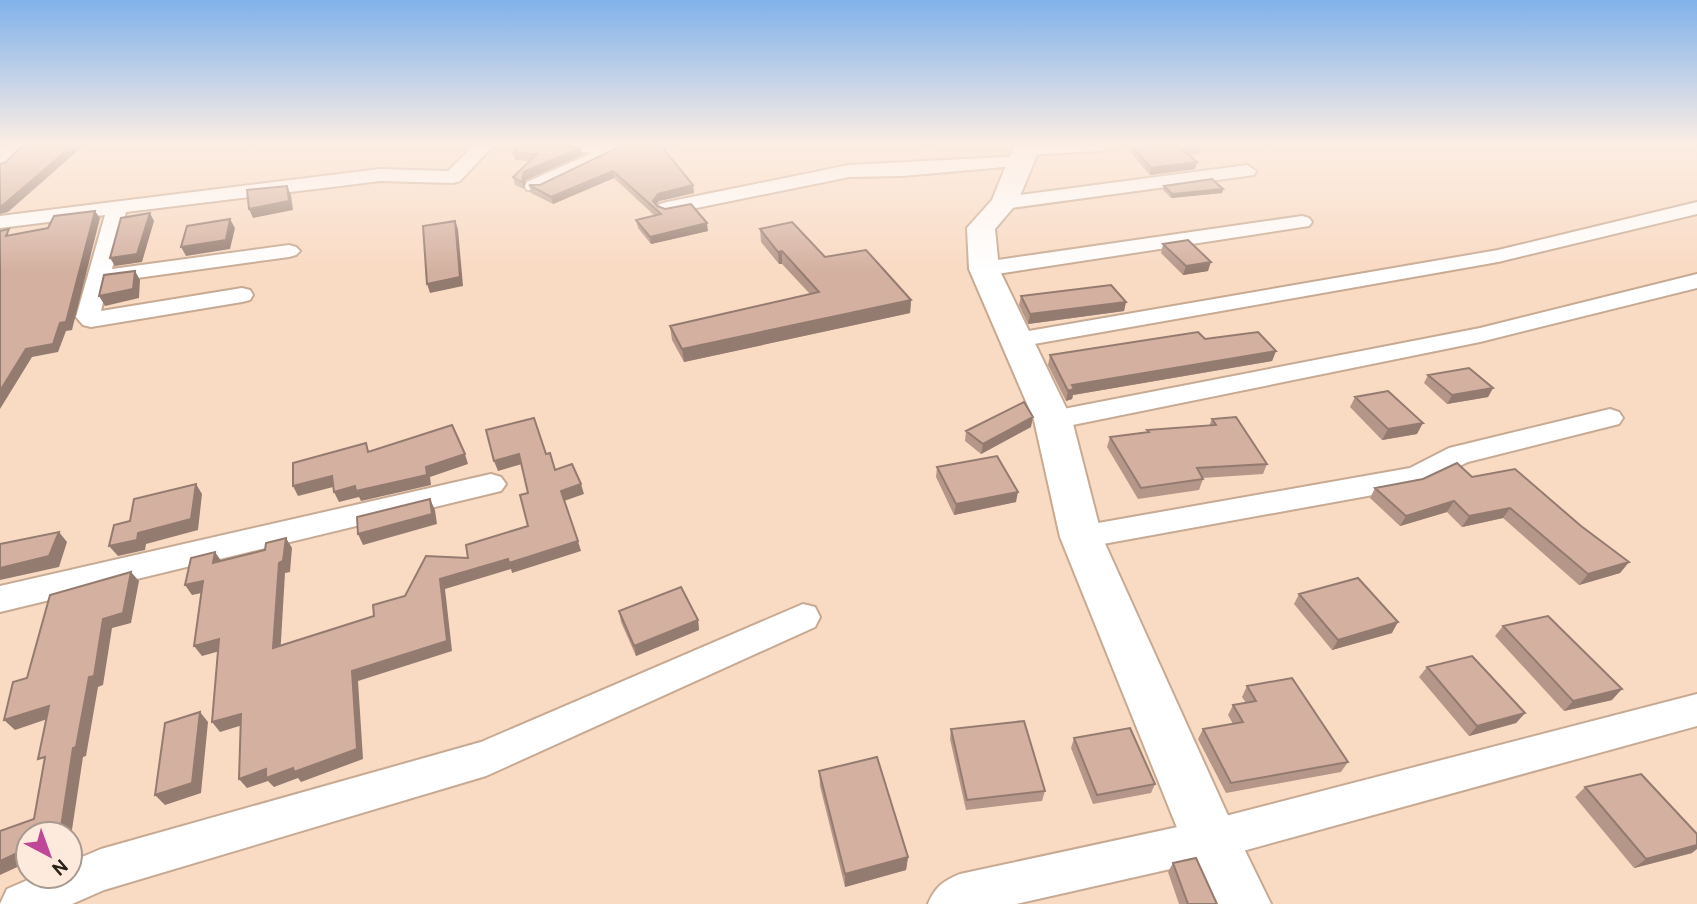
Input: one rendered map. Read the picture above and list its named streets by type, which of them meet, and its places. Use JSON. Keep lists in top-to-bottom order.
{
  "north": "bottom right"
}
